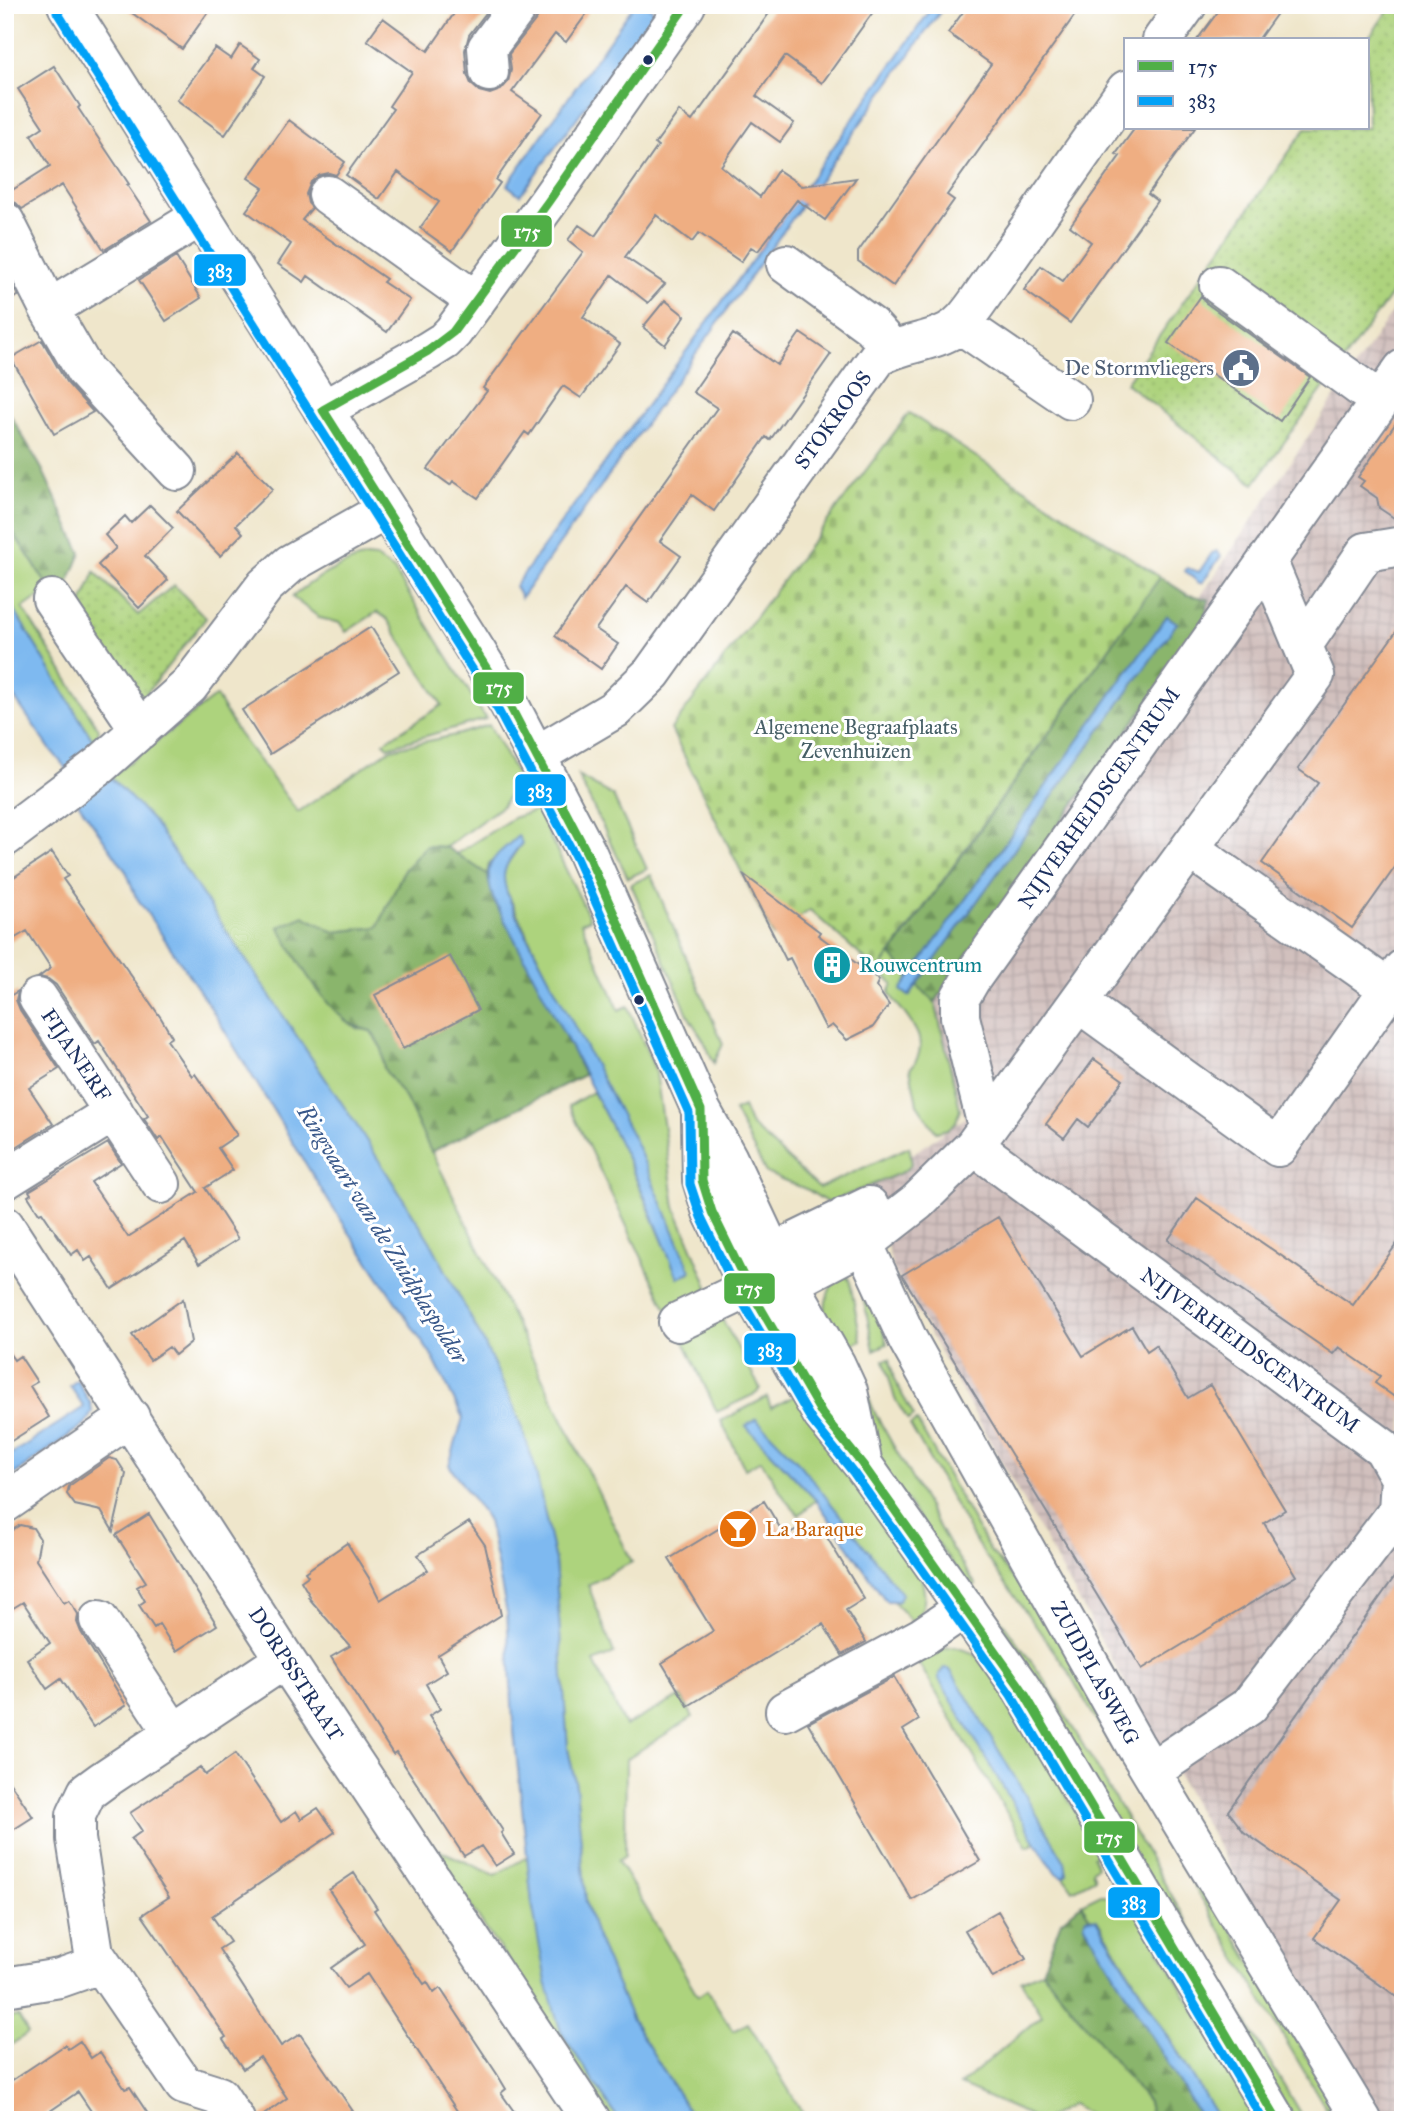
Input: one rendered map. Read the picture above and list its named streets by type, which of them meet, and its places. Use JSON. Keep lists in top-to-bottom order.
{
  "streets": {
    "street": [
      "STOKROOS",
      "NIJVERHEIDSCENTRUM",
      "FIJANERF",
      "ZUIDPLASWEG",
      "DORPSSTRAAT"
    ]
  },
  "crossings": [
    ["NIJVERHEIDSCENTRUM", "ZUIDPLASWEG"]
  ],
  "water": ["Ringvaart van de Zuidplaspolder"],
  "parks": ["Algemene Begraafplaats Zevenhuizen"],
  "places": {
    "public building": ["De Stormvliegers"],
    "building": ["Rouwcentrum"],
    "bar": ["La Baraque"]
  },
  "lines": ["transit line 175", "transit line 383"],
  "legend": ["175", "383"]
}
